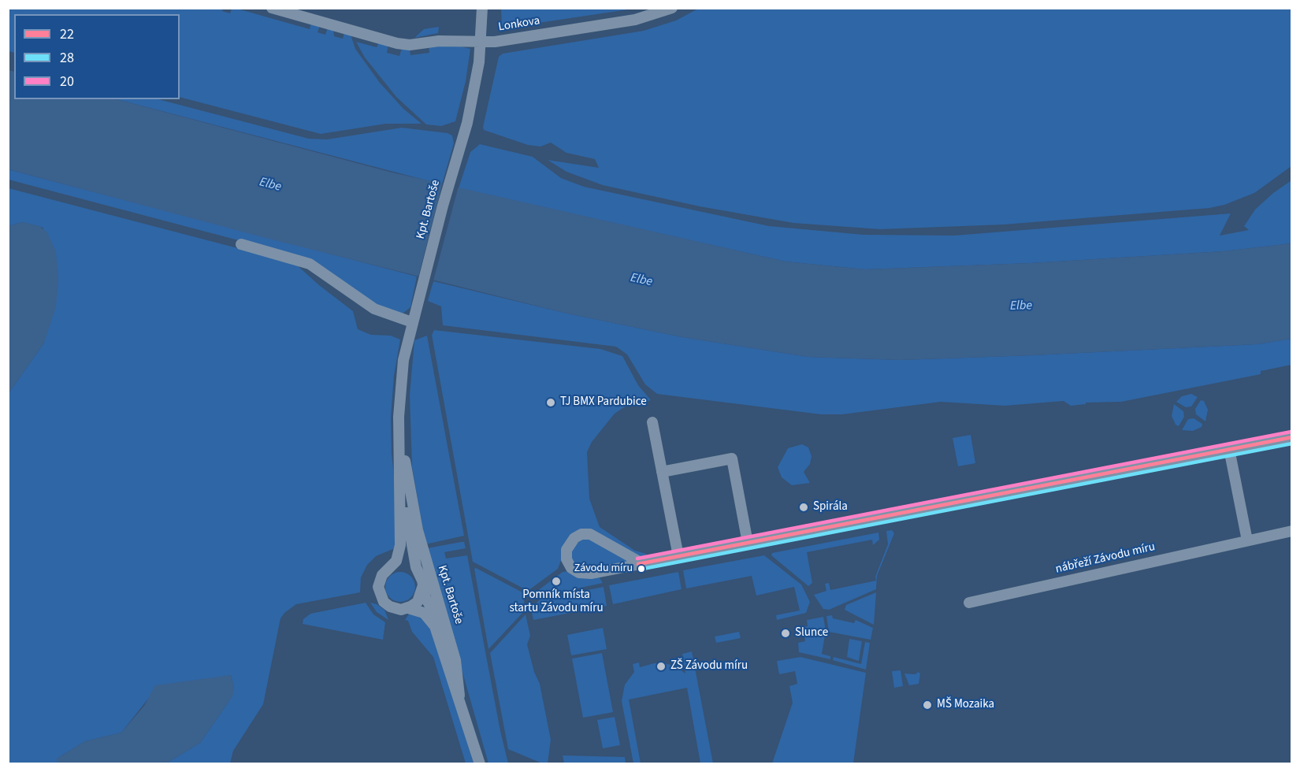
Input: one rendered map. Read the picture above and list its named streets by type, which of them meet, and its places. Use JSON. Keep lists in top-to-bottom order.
{
  "streets": {
    "street": ["Lonkova", "Kpt. Bartoše", "nábřeží Závodu míru"]
  },
  "crossings": [
    ["Lonkova", "Kpt. Bartoše"]
  ],
  "water": ["Elbe"],
  "places": [
    "TJ BMX Pardubice",
    "Spirála",
    "Závodu míru",
    "Pomník místa startu Závodu míru",
    "Slunce",
    "ZŠ Závodu míru",
    "MŠ Mozaika"
  ],
  "lines": ["transit line 20", "transit line 22", "transit line 28"],
  "legend": ["22", "28", "20"]
}
